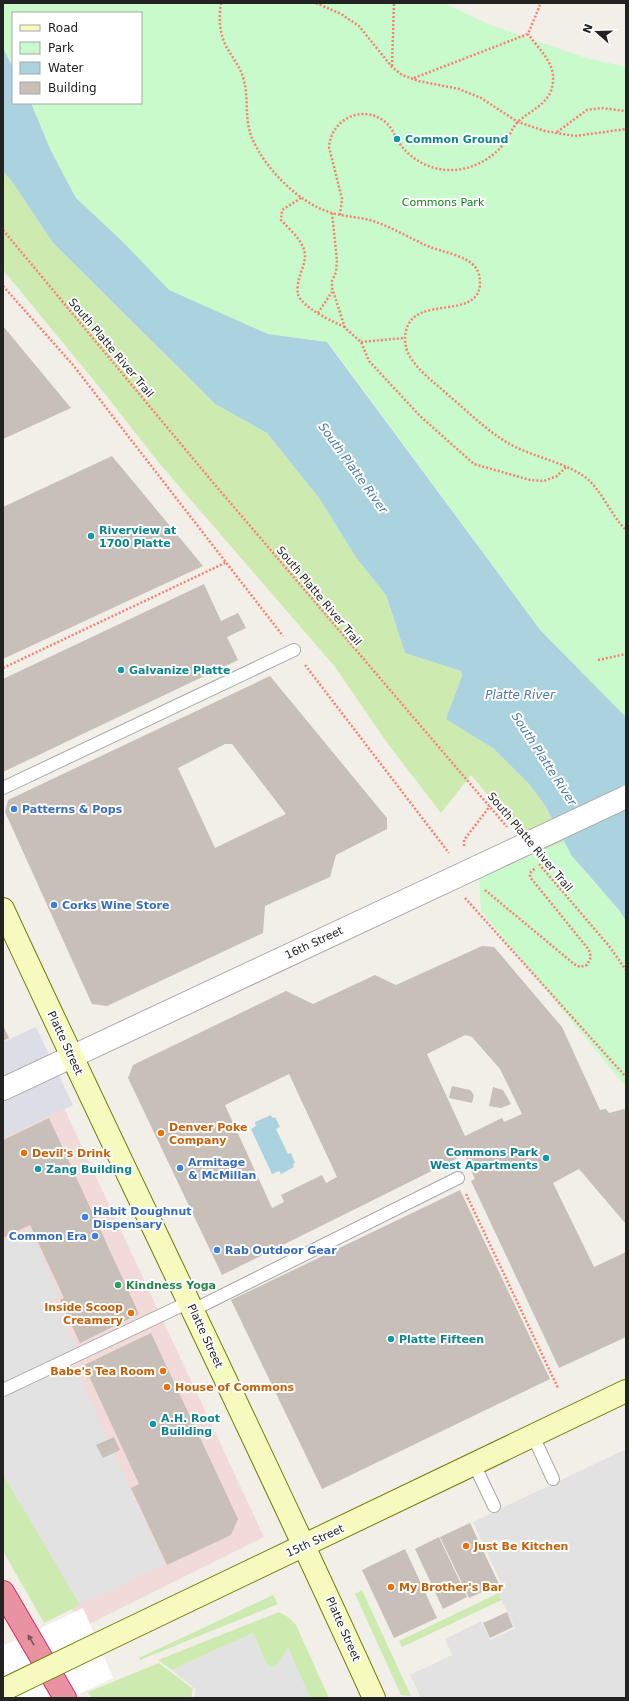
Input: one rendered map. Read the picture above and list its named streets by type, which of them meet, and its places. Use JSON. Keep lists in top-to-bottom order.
{
  "streets": {
    "street": ["16th Street", "Platte Street", "15th Street"],
    "path": ["South Platte River Trail"]
  },
  "crossings": [
    ["16th Street", "Platte Street"],
    ["Platte Street", "15th Street"]
  ],
  "water": ["South Platte River", "Platte River"],
  "parks": ["Commons Park"],
  "places": [
    "Common Ground",
    "Riverview at 1700 Platte",
    "Galvanize Platte",
    "Patterns & Pops",
    "Corks Wine Store",
    "Denver Poke Company",
    "Devil's Drink",
    "Commons Park West Apartments",
    "Armitage & McMillan",
    "Zang Building",
    "Habit Doughnut Dispensary",
    "Common Era",
    "Rab Outdoor Gear",
    "Kindness Yoga",
    "Inside Scoop Creamery",
    "Platte Fifteen",
    "Babe's Tea Room",
    "House of Commons",
    "A.H. Root Building",
    "Just Be Kitchen",
    "My Brother's Bar"
  ],
  "legend": [
    "Road",
    "Park",
    "Water",
    "Building"
  ],
  "north": "left"
}
